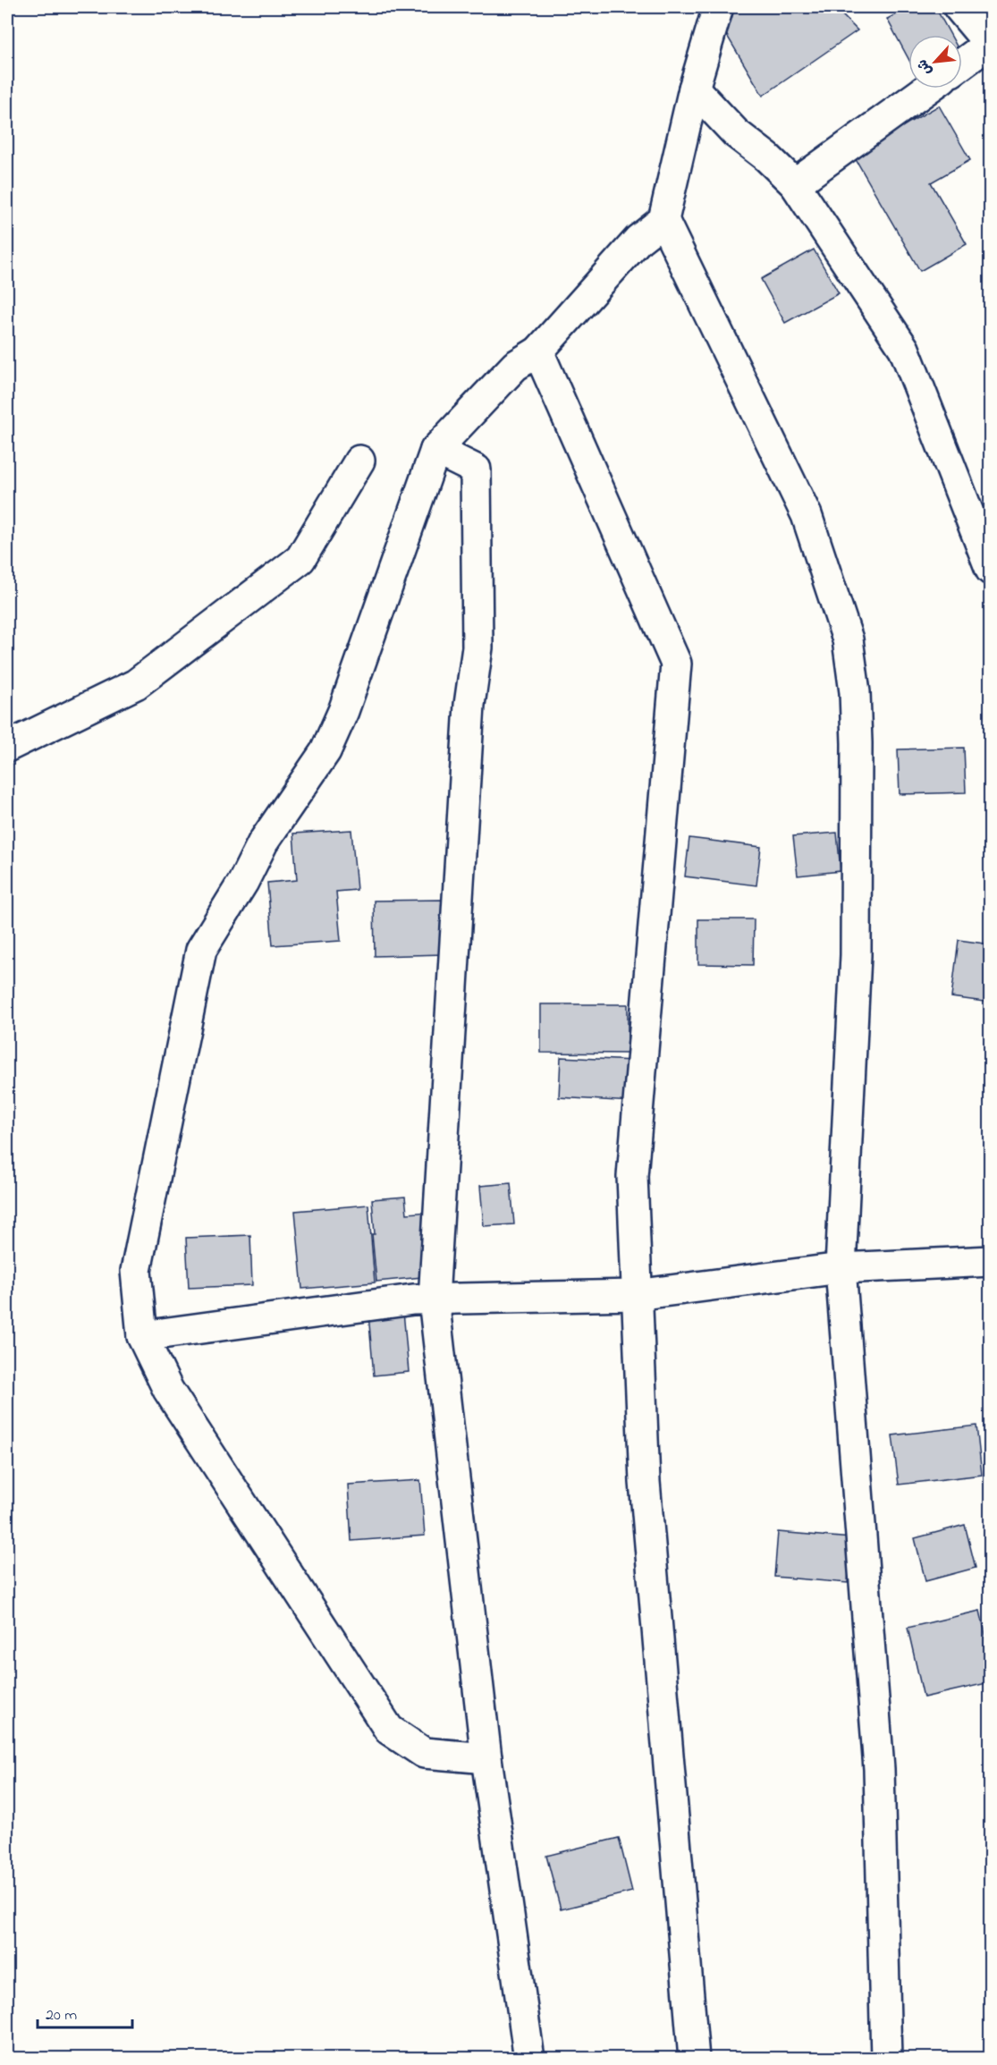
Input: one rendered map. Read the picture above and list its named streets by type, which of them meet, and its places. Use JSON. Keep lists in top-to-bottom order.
{
  "scale_bar": "20 m",
  "north": "bottom left"
}
